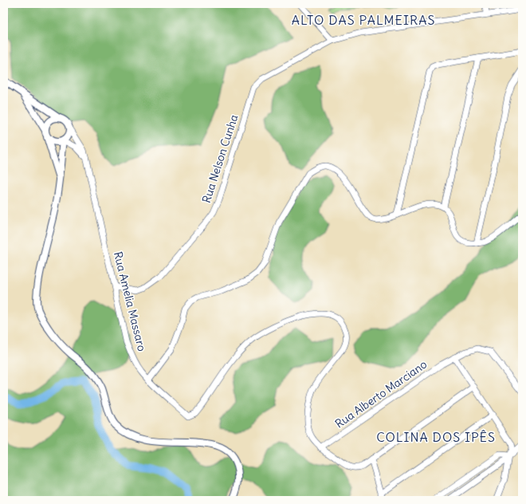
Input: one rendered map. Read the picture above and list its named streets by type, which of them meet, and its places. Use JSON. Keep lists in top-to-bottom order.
{
  "streets": {
    "street": ["Rua Nelson Cunha", "Rua Amelia Massaro", "Rua Alberto Marciano"]
  },
  "crossings": [
    ["Rua Nelson Cunha", "Rua Amelia Massaro"],
    ["Rua Amelia Massaro", "Rua Alberto Marciano"]
  ],
  "districts": ["ALTO DAS PALMEIRAS", "COLINA DOS IPÊS"]
}
